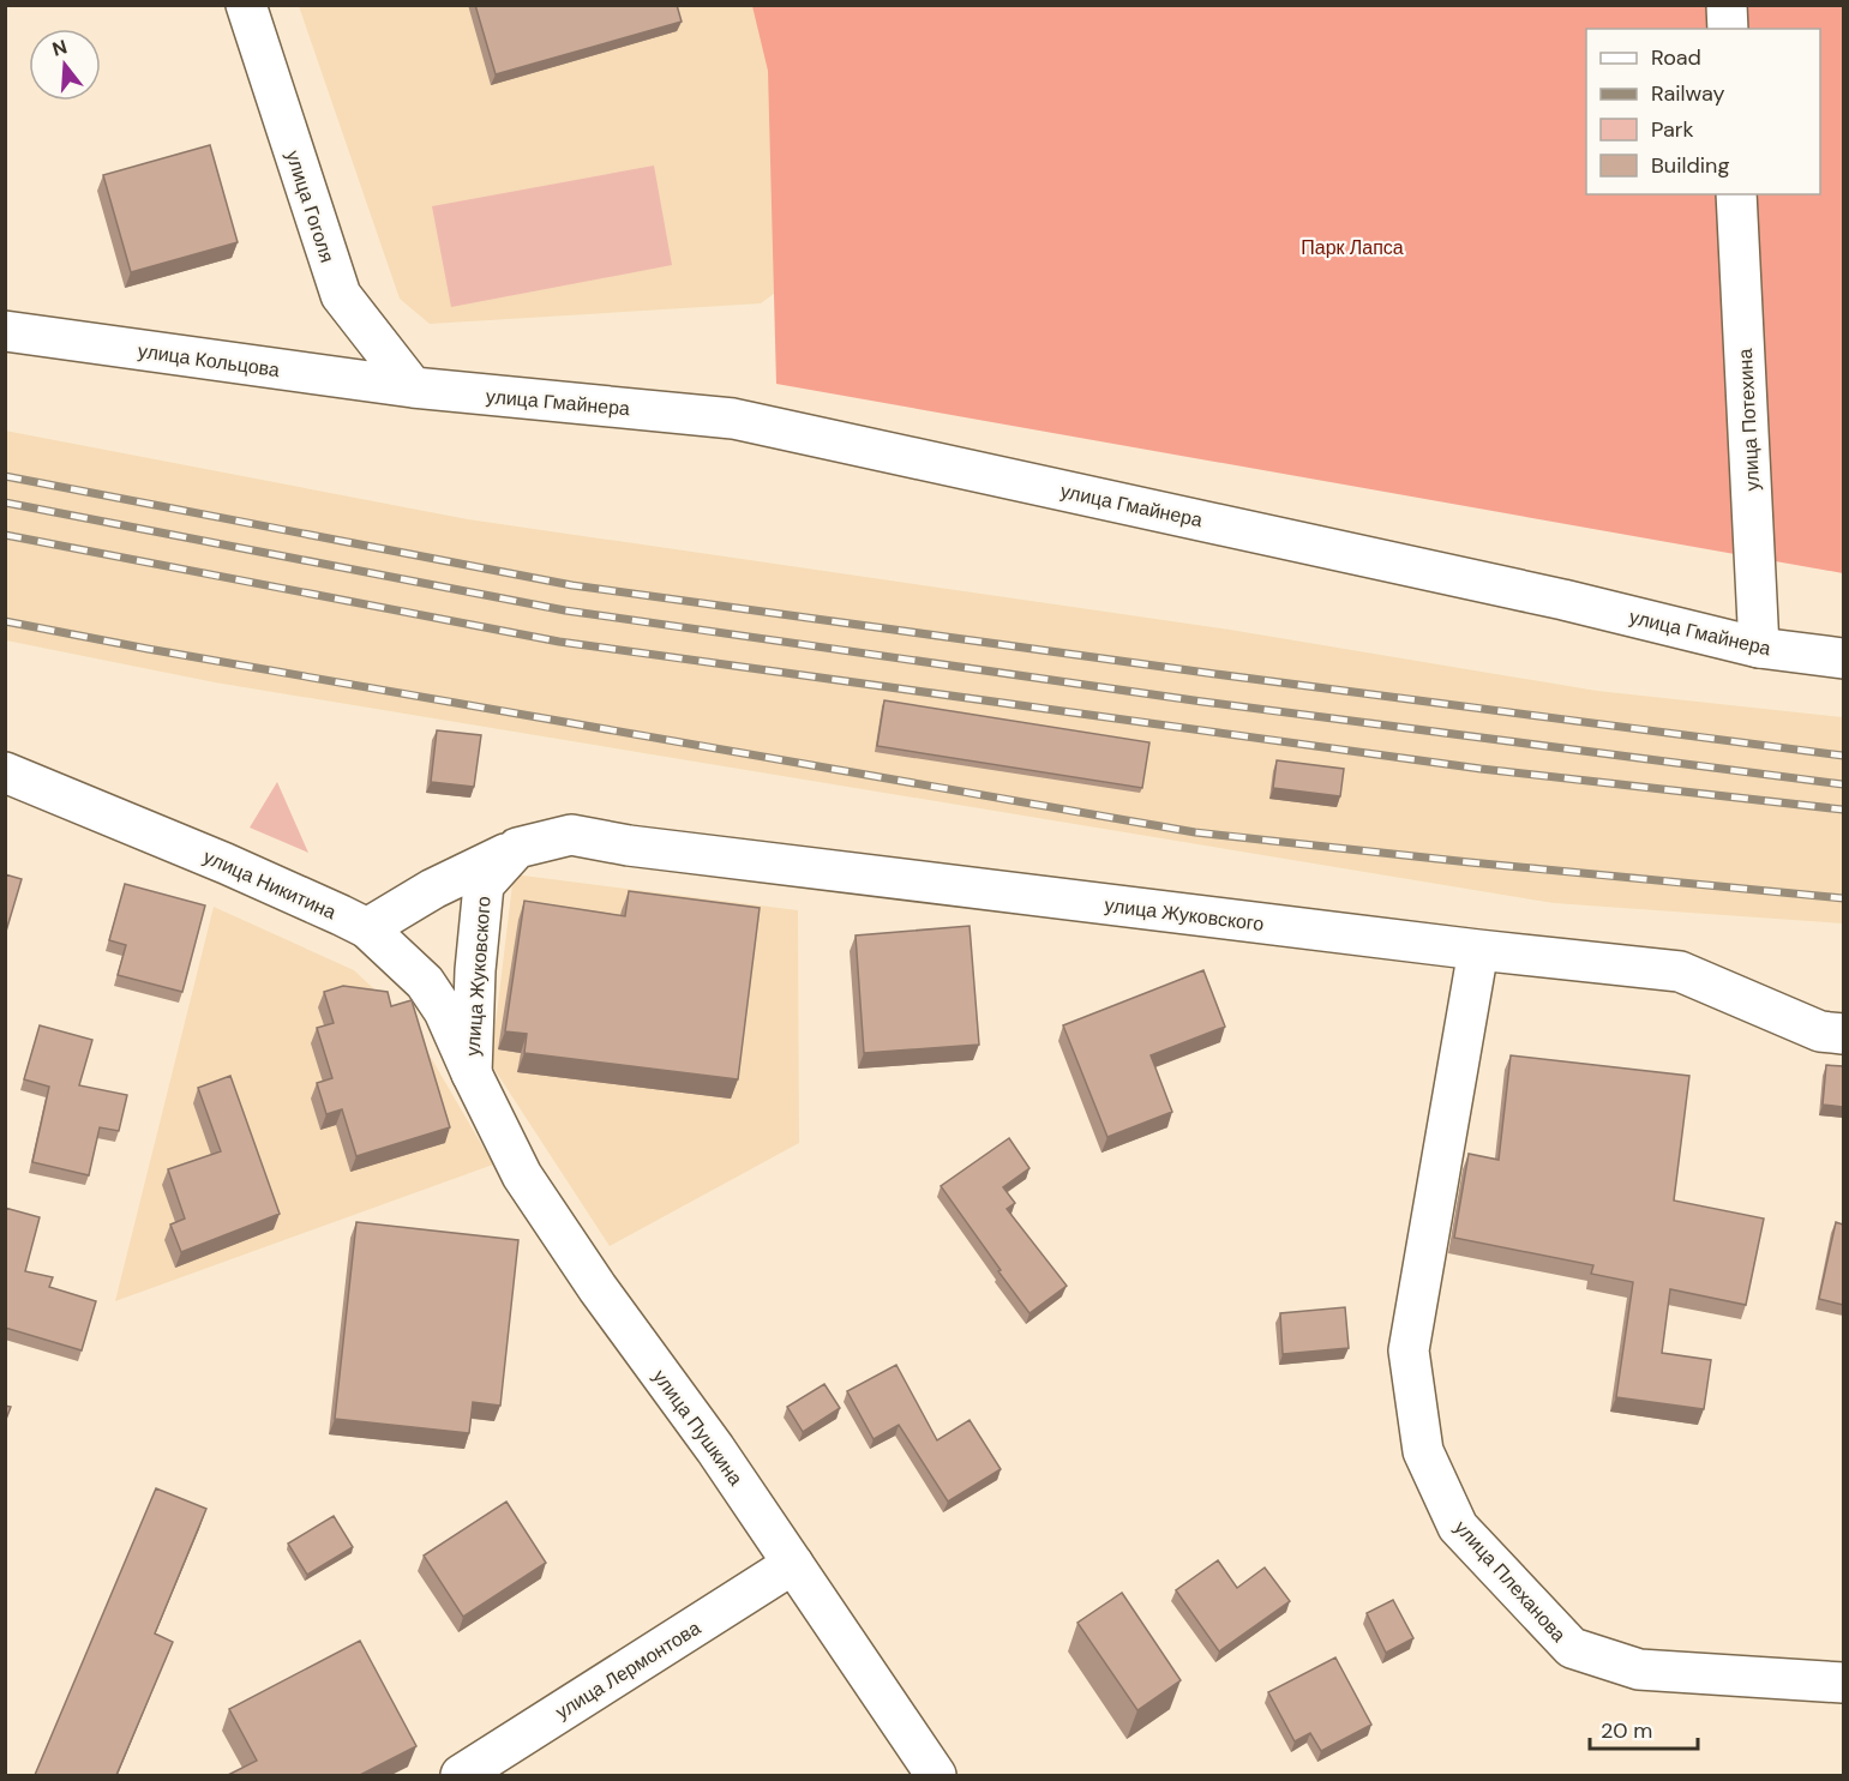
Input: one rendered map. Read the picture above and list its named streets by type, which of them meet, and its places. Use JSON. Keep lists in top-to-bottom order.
{
  "streets": {
    "street": [
      "улица Гоголя",
      "улица Кольцова",
      "улица Гмайнера",
      "улица Потехина",
      "улица Никитина",
      "улица Жуковского",
      "улица Пушкина",
      "улица Плеханова",
      "улица Лермонтова"
    ]
  },
  "crossings": [
    ["улица Гоголя", "улица Кольцова"],
    ["улица Гоголя", "улица Гмайнера"],
    ["улица Кольцова", "улица Гмайнера"],
    ["улица Гмайнера", "улица Потехина"],
    ["улица Никитина", "улица Жуковского"],
    ["улица Никитина", "улица Пушкина"],
    ["улица Жуковского", "улица Пушкина"],
    ["улица Жуковского", "улица Плеханова"],
    ["улица Пушкина", "улица Лермонтова"]
  ],
  "parks": ["Парк Лапса"],
  "legend": [
    "Road",
    "Railway",
    "Park",
    "Building"
  ],
  "scale_bar": "20 m",
  "north": "top"
}
